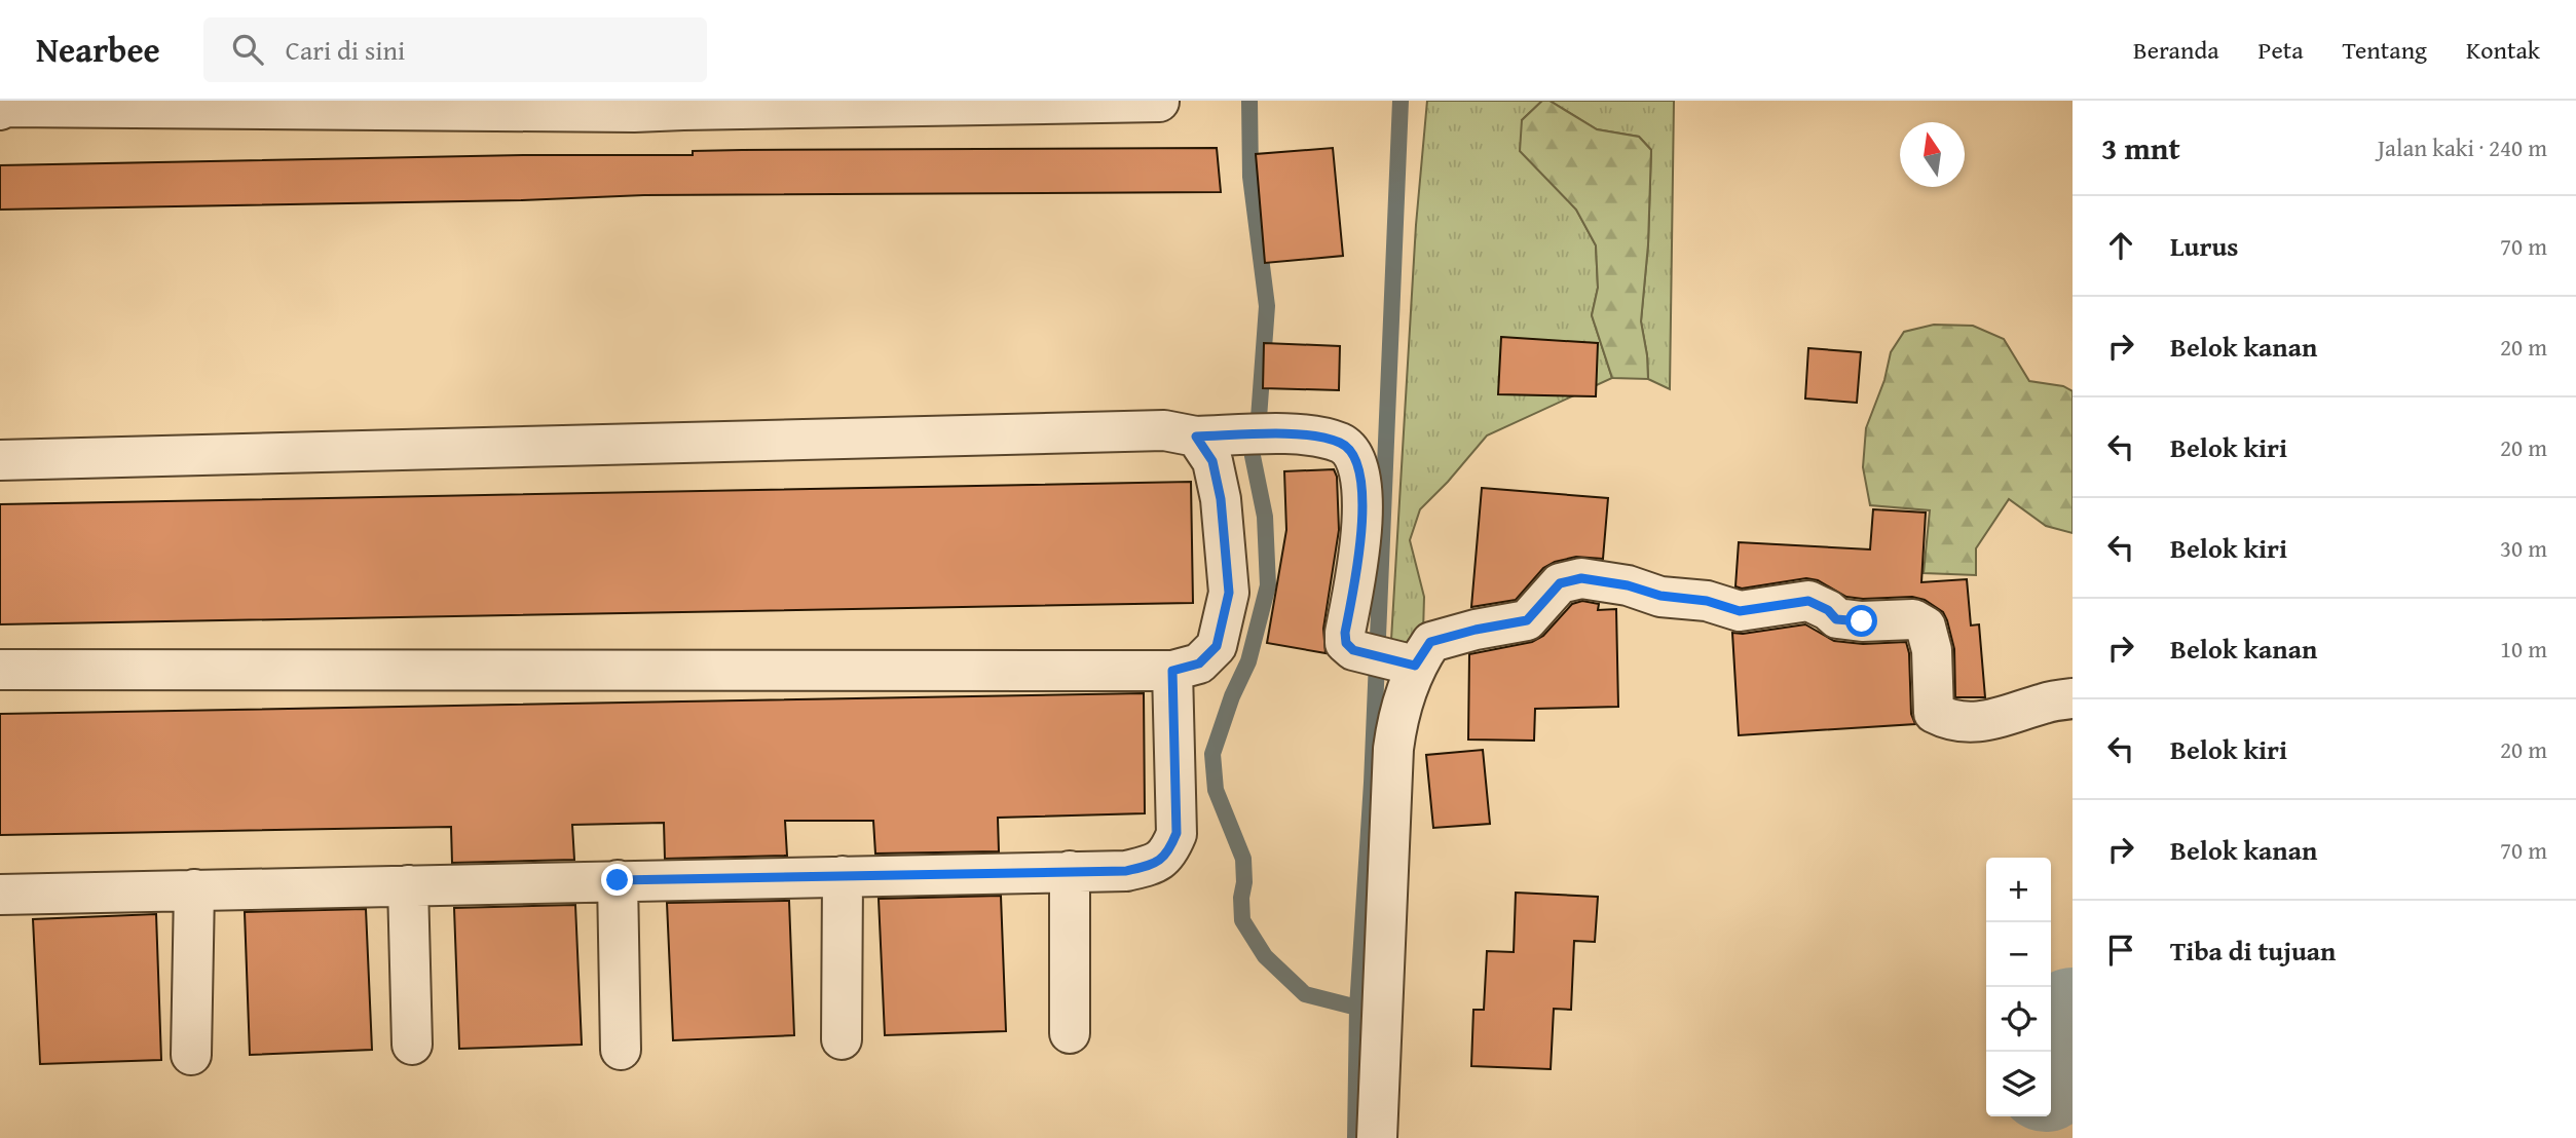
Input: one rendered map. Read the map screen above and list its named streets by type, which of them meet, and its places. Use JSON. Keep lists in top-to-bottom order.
{
  "north": "top",
  "page": {
    "header": "Nearbee",
    "search": "Cari di sini",
    "nav": [
      "Beranda",
      "Peta",
      "Tentang",
      "Kontak"
    ],
    "heading": ["3 mnt", "Jalan kaki · 240 m"],
    "list": [
      ["Lurus", "70 m"],
      ["Belok kanan", "20 m"],
      ["Belok kiri", "20 m"],
      ["Belok kiri", "30 m"],
      ["Belok kanan", "10 m"],
      ["Belok kiri", "20 m"],
      ["Belok kanan", "70 m"],
      "Tiba di tujuan"
    ],
    "map_buttons": ["+", "−"]
  }
}
